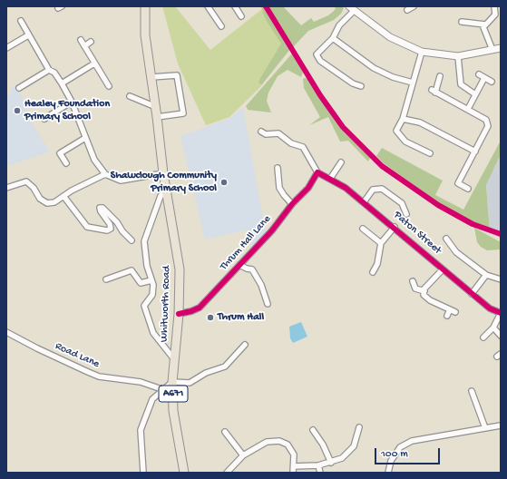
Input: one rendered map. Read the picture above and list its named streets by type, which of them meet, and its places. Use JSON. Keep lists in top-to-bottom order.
{
  "streets": {
    "main road": ["Whitworth Road", "A671"],
    "street": ["Paton Street", "Thrum Hall Lane", "Road Lane"]
  },
  "crossings": [
    ["Paton Street", "Thrum Hall Lane"],
    ["Thrum Hall Lane", "Whitworth Road"]
  ],
  "places": ["Healey Foundation Primary School", "Shawclough Community Primary School", "Thrum Hall"],
  "scale_bar": "100 m"
}
